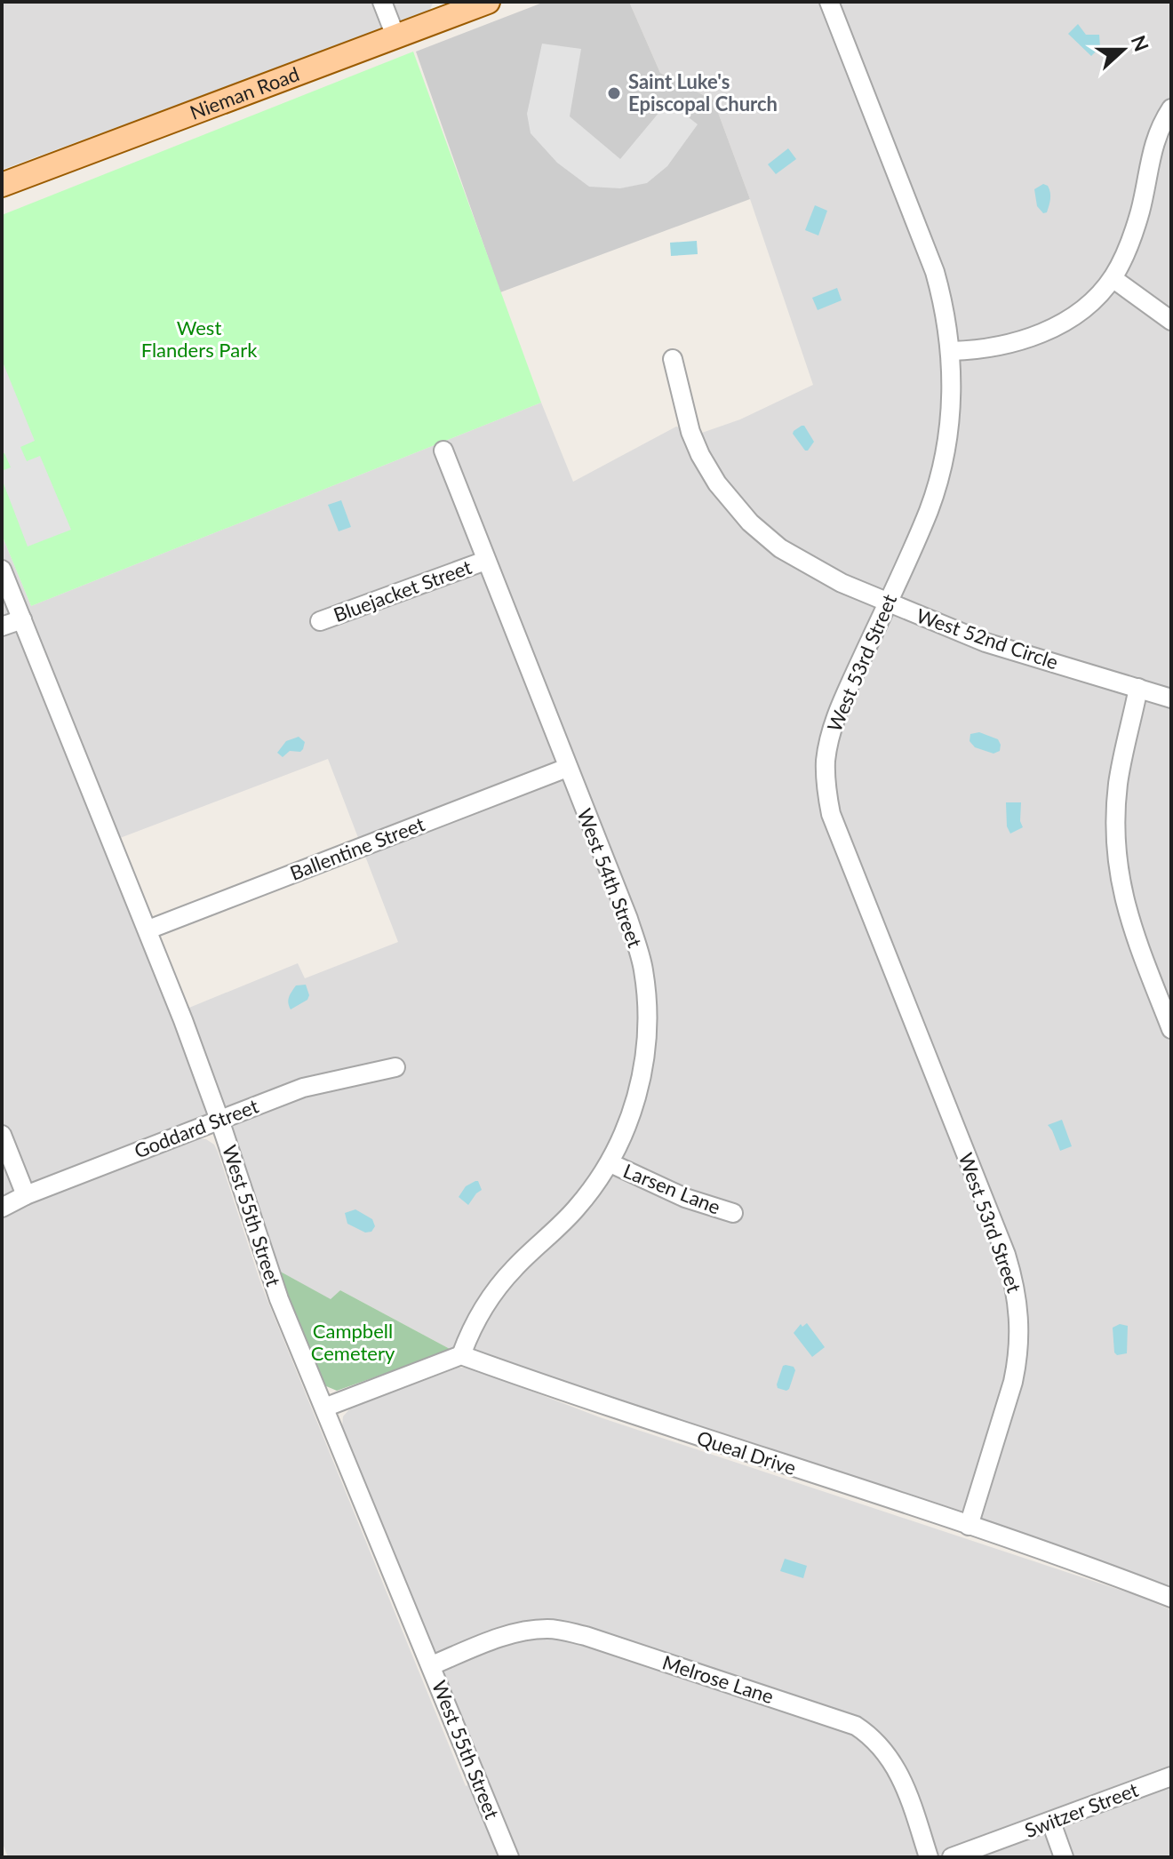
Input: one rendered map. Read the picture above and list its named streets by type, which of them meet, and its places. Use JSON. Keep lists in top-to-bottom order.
{
  "streets": {
    "main road": ["Nieman Road"],
    "street": [
      "Bluejacket Street",
      "West 52nd Circle",
      "West 53rd Street",
      "Ballentine Street",
      "West 54th Street",
      "Goddard Street",
      "Larsen Lane",
      "West 55th Street",
      "Queal Drive",
      "Melrose Lane",
      "Switzer Street"
    ]
  },
  "crossings": [
    ["Bluejacket Street", "West 54th Street"],
    ["West 52nd Circle", "West 53rd Street"],
    ["West 53rd Street", "Queal Drive"],
    ["Ballentine Street", "West 54th Street"],
    ["Ballentine Street", "West 55th Street"],
    ["West 54th Street", "Larsen Lane"],
    ["West 54th Street", "Queal Drive"],
    ["Goddard Street", "West 55th Street"],
    ["West 55th Street", "Melrose Lane"]
  ],
  "parks": ["West Flanders Park", "Campbell Cemetery"],
  "places": ["Saint Luke's Episcopal Church"],
  "north": "right"
}
